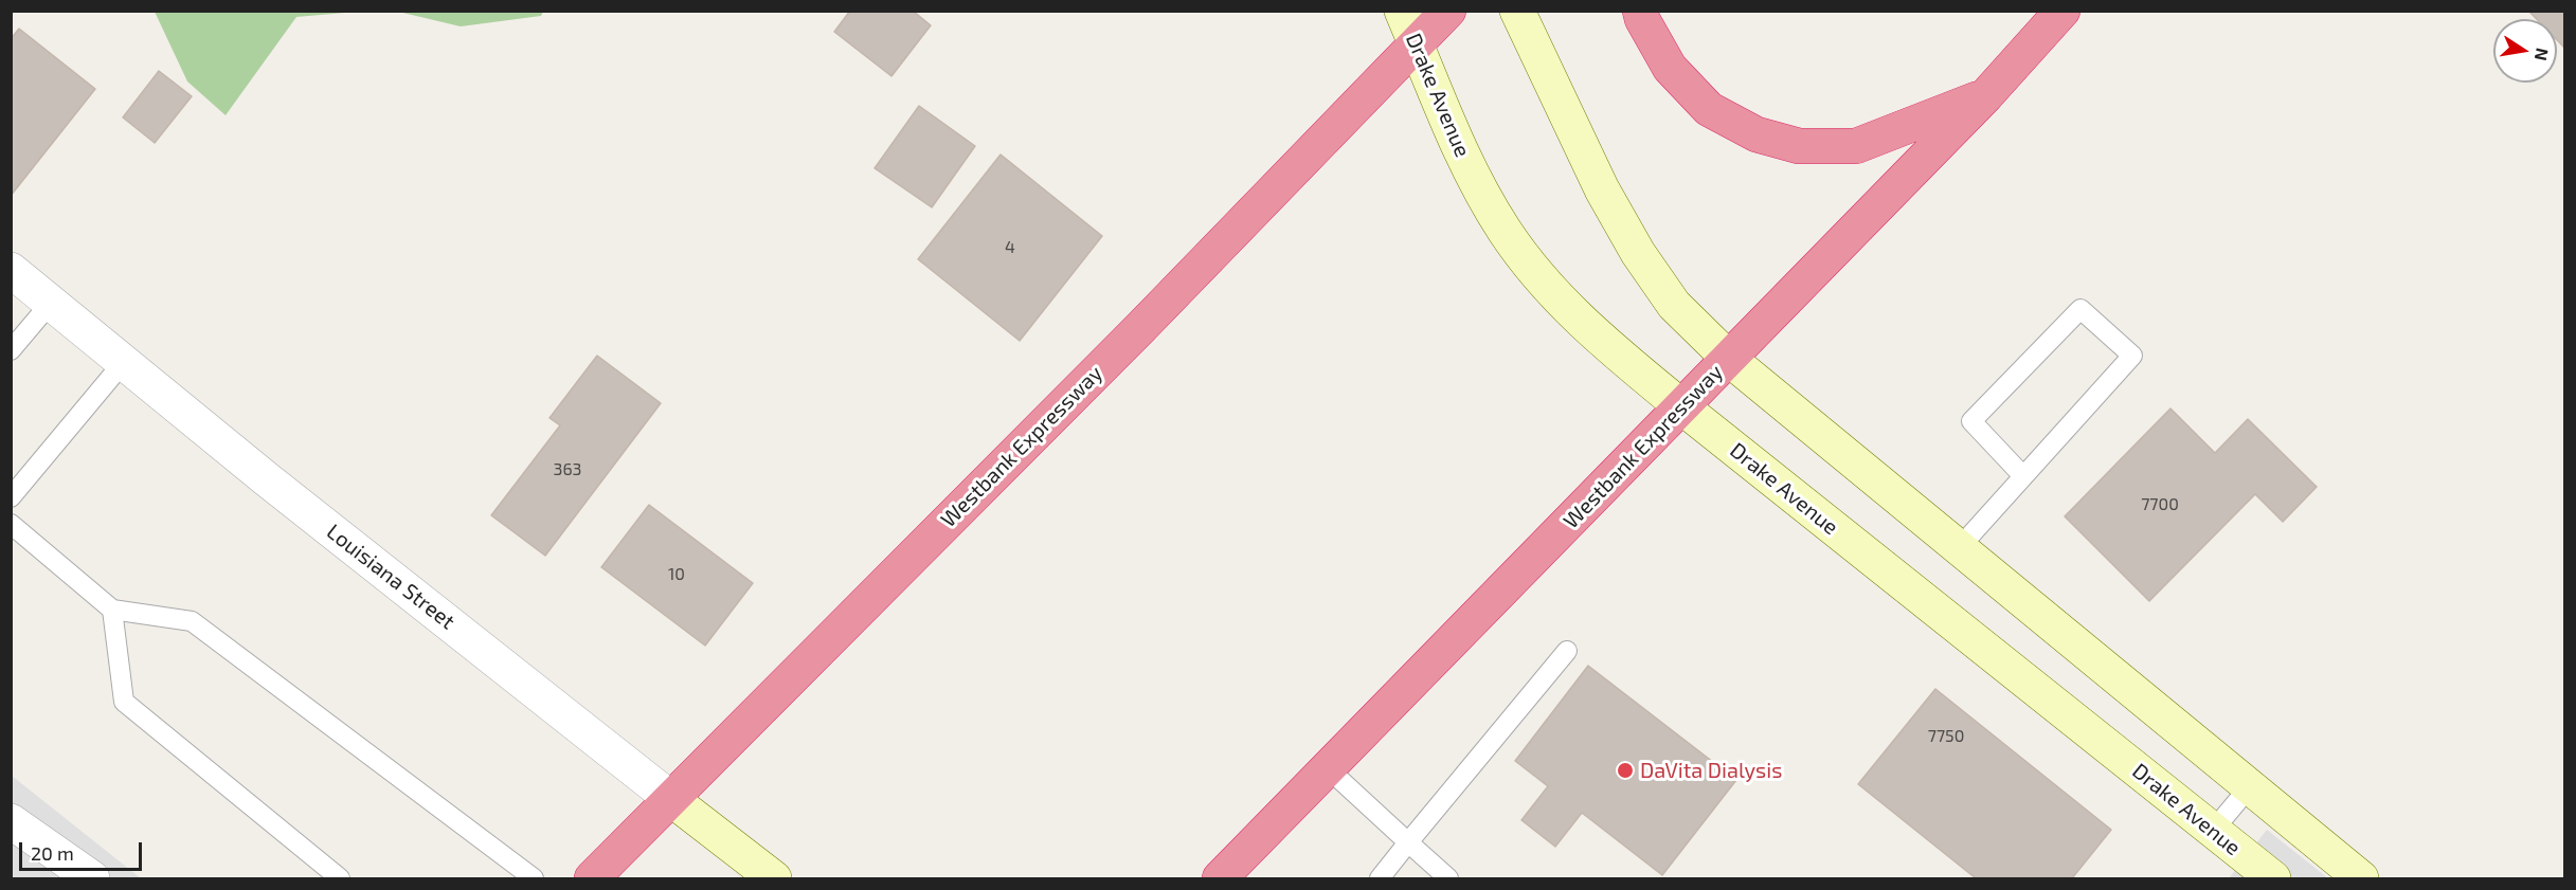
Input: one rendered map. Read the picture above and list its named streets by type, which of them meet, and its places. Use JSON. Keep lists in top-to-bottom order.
{
  "streets": {
    "highway": ["Westbank Expressway"],
    "street": ["Drake Avenue", "Louisiana Street"]
  },
  "crossings": [
    ["Drake Avenue", "Westbank Expressway"],
    ["Westbank Expressway", "Louisiana Street"]
  ],
  "places": ["DaVita Dialysis"],
  "house_numbers": [
    "4",
    "363",
    "7700",
    "10",
    "7750"
  ],
  "scale_bar": "20 m",
  "north": "right"
}
